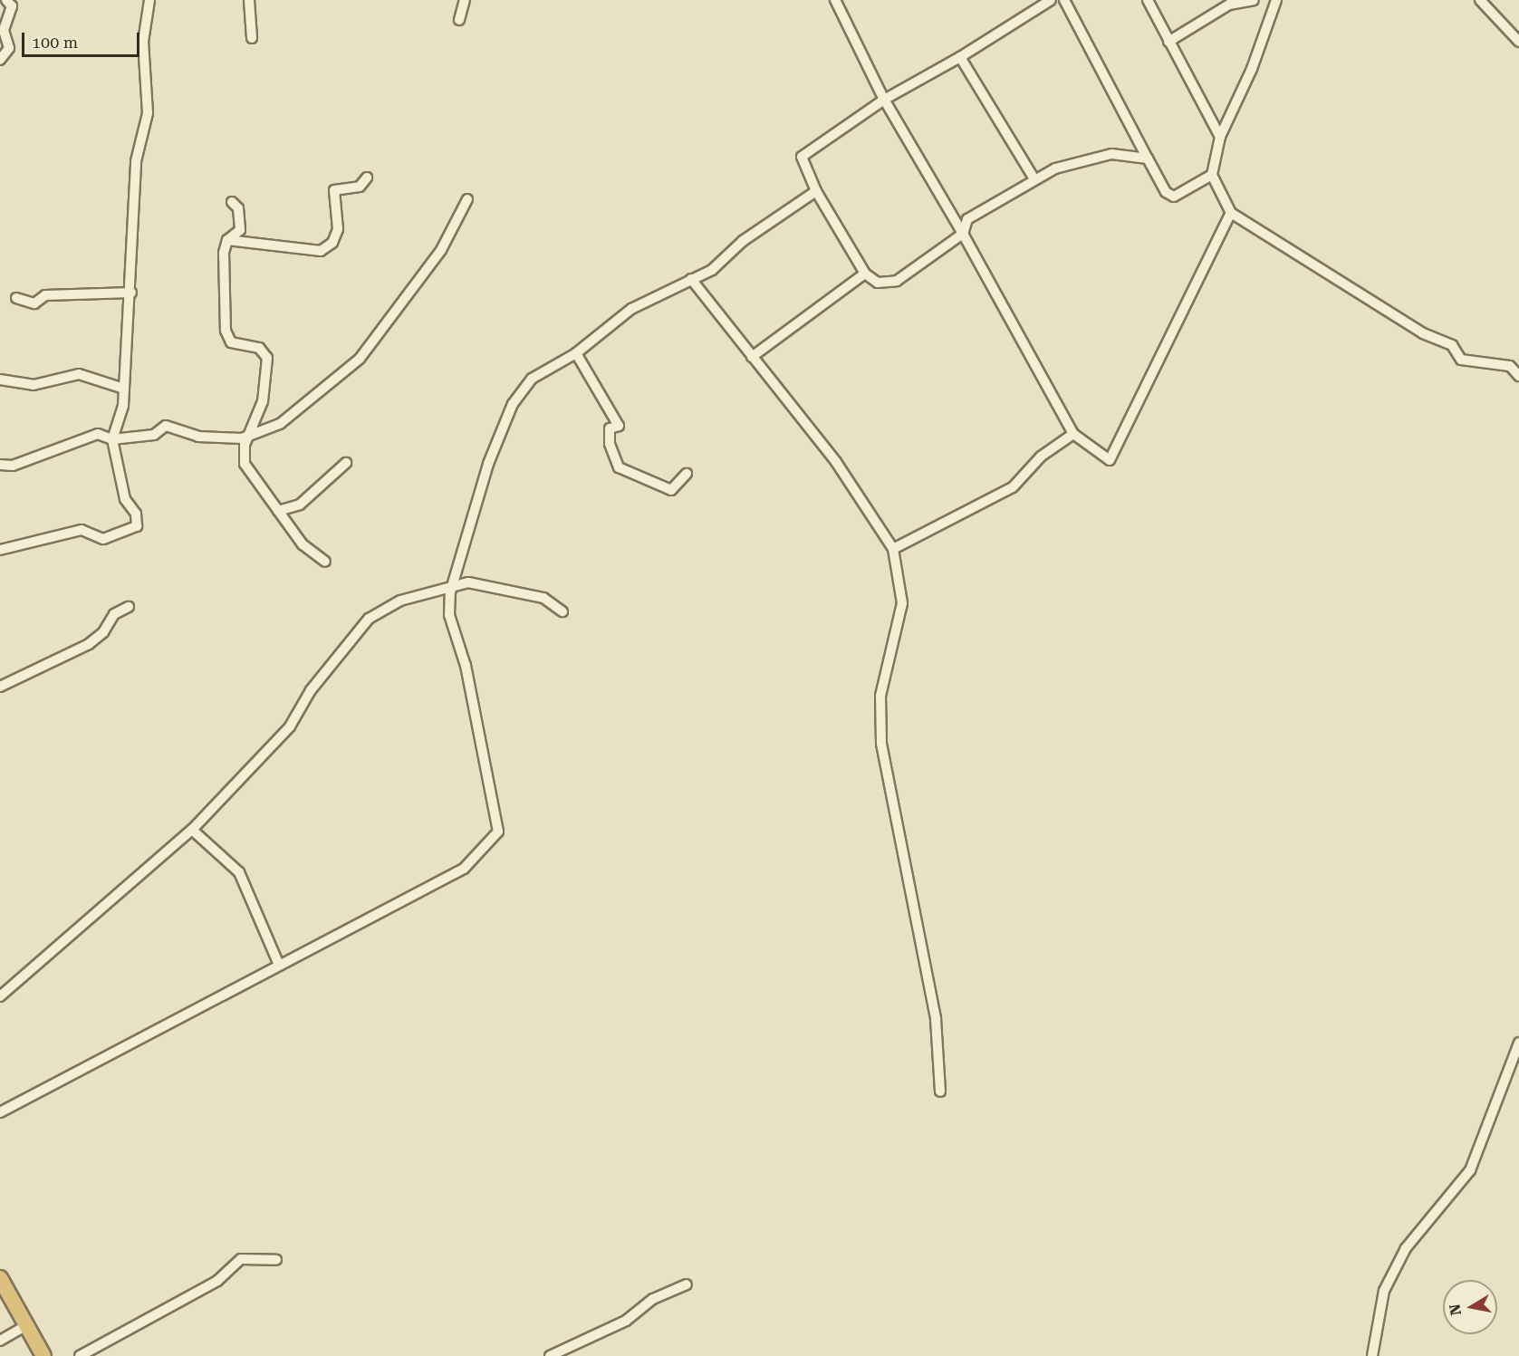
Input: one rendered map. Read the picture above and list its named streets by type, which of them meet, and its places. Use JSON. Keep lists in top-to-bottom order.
{
  "scale_bar": "100 m",
  "north": "left"
}
